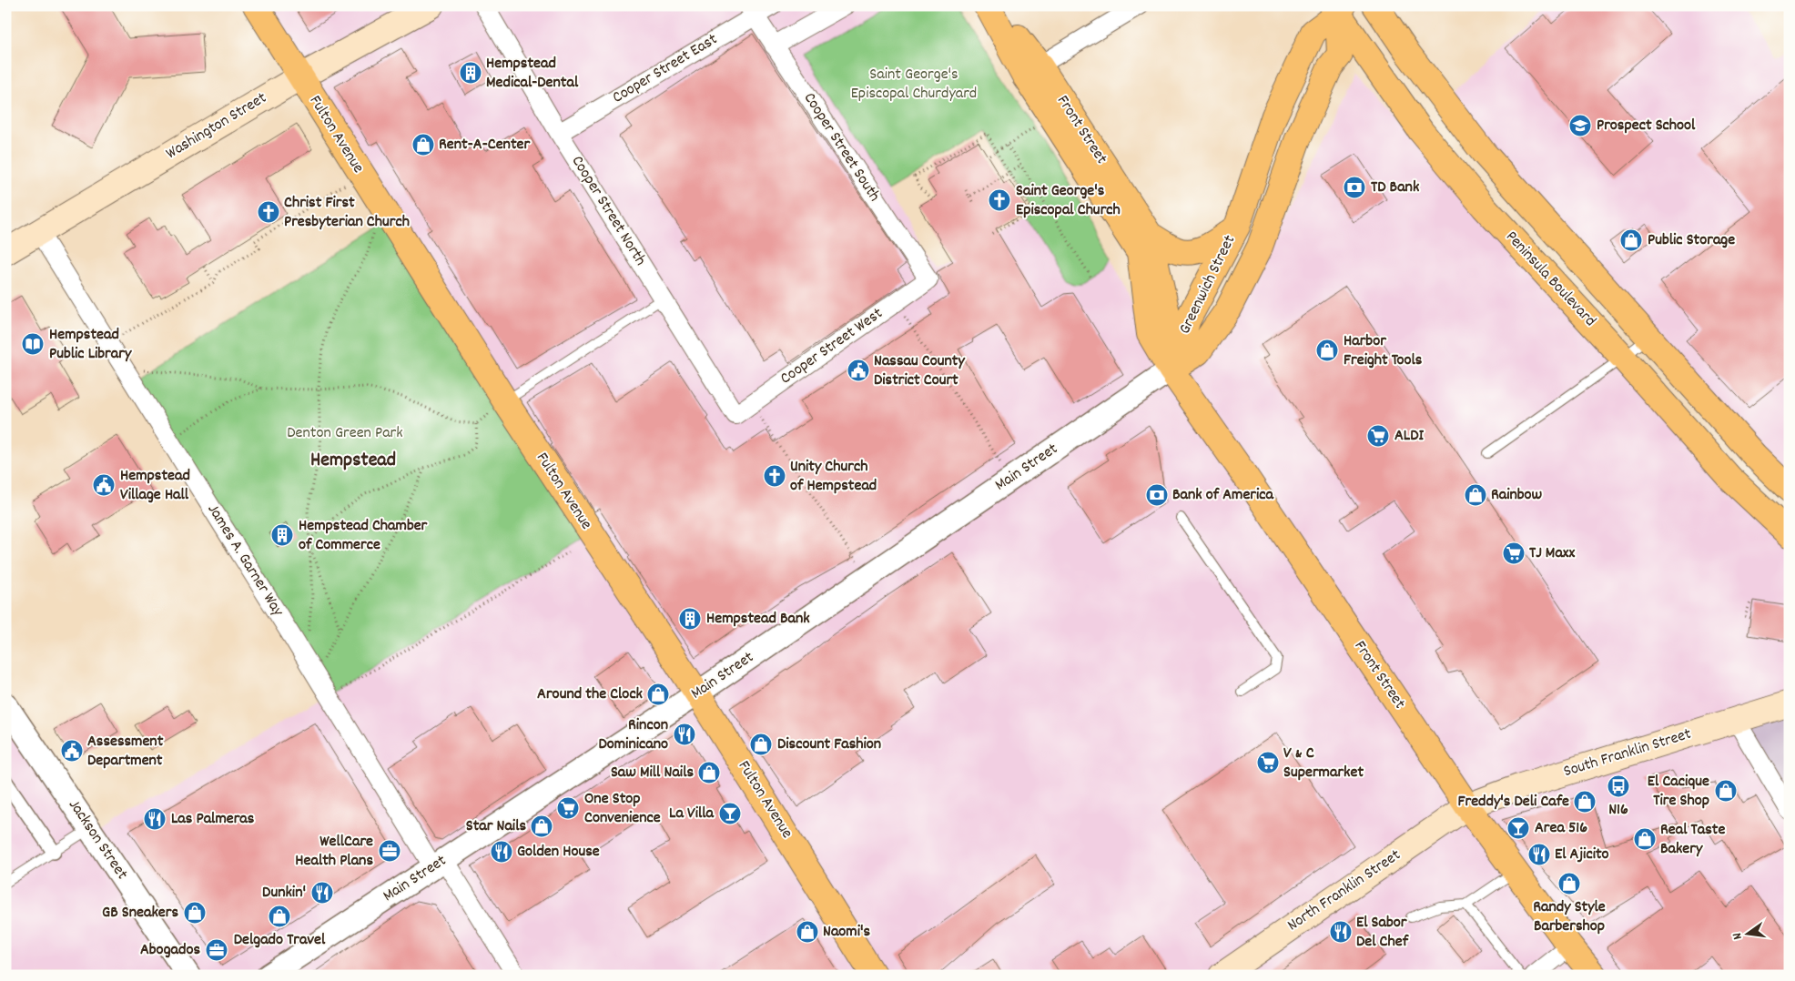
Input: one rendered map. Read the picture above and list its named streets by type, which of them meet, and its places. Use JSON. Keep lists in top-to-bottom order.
{
  "streets": {
    "main road": [
      "Washington Street",
      "Front Street",
      "Fulton Avenue",
      "Peninsula Boulevard",
      "Greenwich Street",
      "South Franklin Street",
      "North Franklin Street"
    ],
    "street": [
      "Cooper Street East",
      "Cooper Street South",
      "Cooper Street North",
      "Cooper Street West",
      "Main Street",
      "James A. Garner Way",
      "Jackson Street"
    ]
  },
  "crossings": [
    ["Cooper Street East", "Cooper Street South"],
    ["Cooper Street East", "Cooper Street North"],
    ["Washington Street", "Fulton Avenue"],
    ["Washington Street", "James A. Garner Way"],
    ["Front Street", "Greenwich Street"],
    ["Front Street", "Main Street"],
    ["Front Street", "South Franklin Street"],
    ["Front Street", "North Franklin Street"],
    ["Fulton Avenue", "Main Street"],
    ["Cooper Street South", "Cooper Street West"],
    ["Cooper Street North", "Cooper Street West"],
    ["Peninsula Boulevard", "Greenwich Street"],
    ["Greenwich Street", "Main Street"],
    ["Main Street", "James A. Garner Way"],
    ["South Franklin Street", "North Franklin Street"]
  ],
  "districts": ["Hempstead"],
  "parks": ["Saint George's Episcopal Churdyard", "Denton Green Park"],
  "places": {
    "building": ["Hempstead Medical-Dental", "Hempstead Chamber of Commerce", "Hempstead Bank"],
    "school or university": ["Prospect School"],
    "shop": [
      "Rent-A-Center",
      "Public Storage",
      "Harbor Freight Tools",
      "Rainbow",
      "Around the Clock",
      "Discount Fashion",
      "Saw Mill Nails",
      "El Cacique Tire Shop",
      "Freddy's Deli Cafe",
      "Star Nails",
      "Real Taste Bakery",
      "Randy Style Barbershop",
      "GB Sneakers",
      "Delgado Travel",
      "Naomi's"
    ],
    "bank": ["TD Bank", "Bank of America"],
    "church": ["Saint George's Episcopal Church", "Christ First Presbyterian Church", "Unity Church of Hempstead"],
    "library": ["Hempstead Public Library"],
    "public building": ["Nassau County District Court", "Hempstead Village Hall", "Assessment Department"],
    "supermarket": [
      "ALDI",
      "TJ Maxx",
      "V & C Supermarket",
      "One Stop Convenience"
    ],
    "restaurant": [
      "Rincon Dominicano",
      "Las Palmeras",
      "Golden House",
      "El Ajicito",
      "Dunkin'",
      "El Sabor Del Chef"
    ],
    "bus stop": ["N16"],
    "bar": ["La Villa", "Area 516"],
    "office": ["WellCare Health Plans", "Abogados"]
  },
  "north": "left"
}
